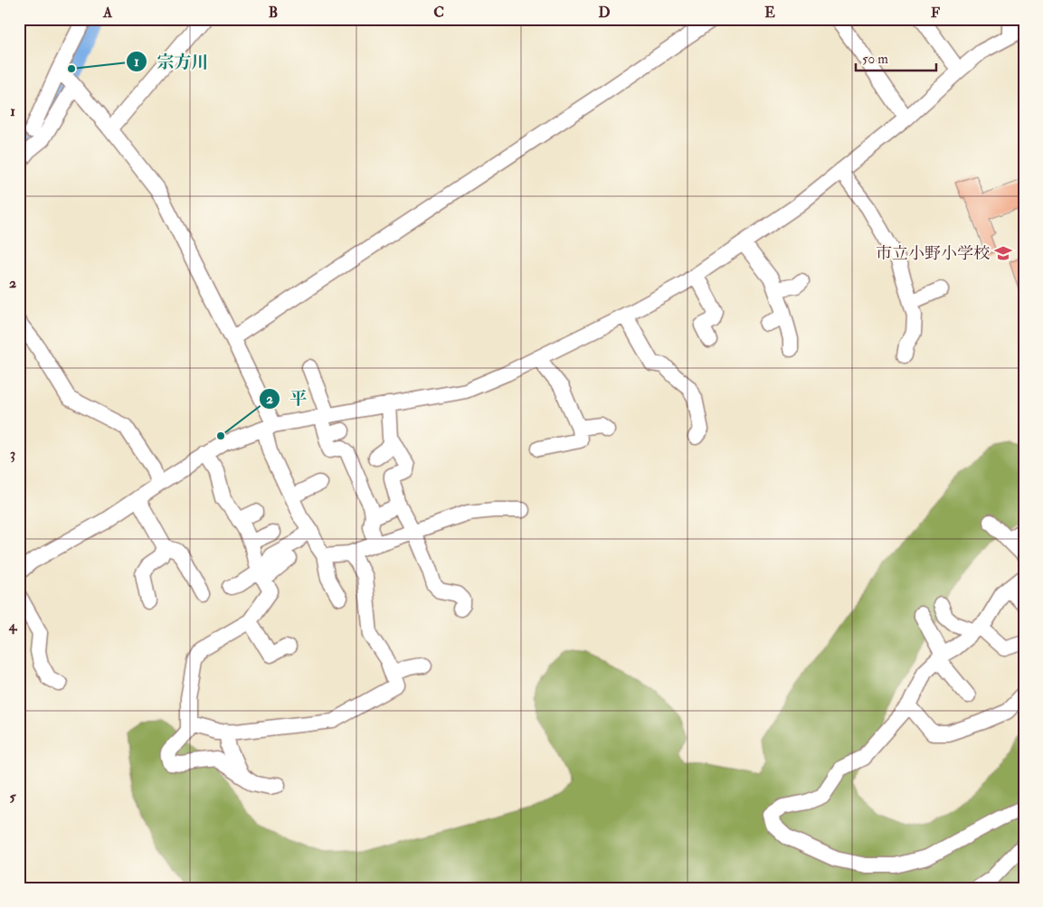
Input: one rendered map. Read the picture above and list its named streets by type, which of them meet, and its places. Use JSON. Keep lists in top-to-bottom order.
{
  "places": {
    "other": ["宗方川", "平"],
    "school or university": ["市立小野小学校"]
  },
  "scale_bar": "50 m",
  "grid": {
    "columns": [
      "A",
      "B",
      "C",
      "D",
      "E",
      "F"
    ],
    "rows": [
      "1",
      "2",
      "3",
      "4",
      "5"
    ]
  }
}
